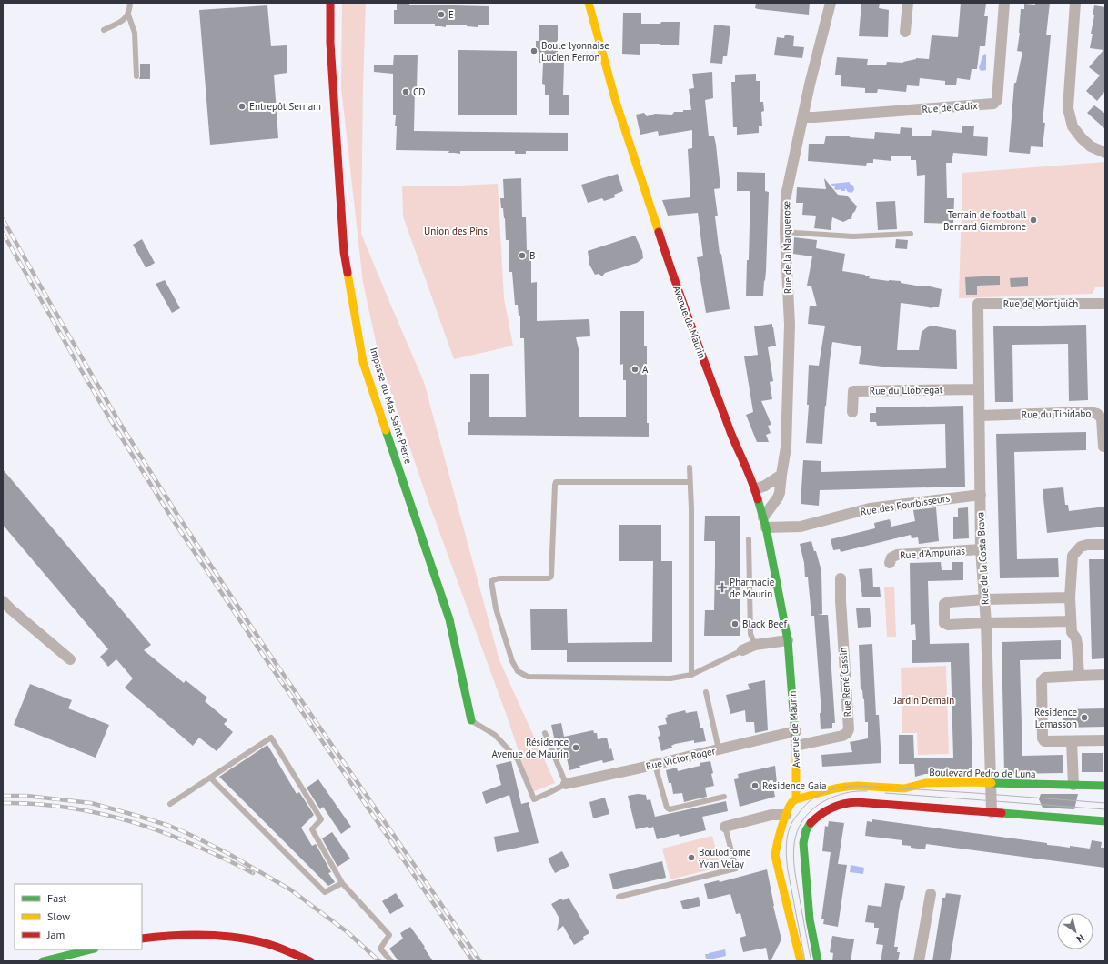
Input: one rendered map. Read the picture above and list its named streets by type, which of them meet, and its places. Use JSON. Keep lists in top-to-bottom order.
{
  "streets": {
    "street": [
      "Rue de Cadix",
      "Rue de la Marquerose",
      "Rue de Montjuich",
      "Avenue de Maurin",
      "Rue du Llobregat",
      "Impasse du Mas Saint-Pierre",
      "Rue du Tibidabo",
      "Rue des Fourbisseurs",
      "Rue d'Ampurias",
      "Rue de la Costa Brava",
      "Rue René Cassin",
      "Rue Victor Roger",
      "Boulevard Pedro de Luna"
    ]
  },
  "crossings": [
    ["Rue de Cadix", "Rue de la Marquerose"],
    ["Rue de la Marquerose", "Avenue de Maurin"],
    ["Rue de la Marquerose", "Rue des Fourbisseurs"],
    ["Rue de Montjuich", "Rue de la Costa Brava"],
    ["Avenue de Maurin", "Rue des Fourbisseurs"],
    ["Avenue de Maurin", "Rue René Cassin"],
    ["Avenue de Maurin", "Rue Victor Roger"],
    ["Avenue de Maurin", "Boulevard Pedro de Luna"],
    ["Rue du Llobregat", "Rue de la Costa Brava"],
    ["Rue du Tibidabo", "Rue de la Costa Brava"],
    ["Rue des Fourbisseurs", "Rue de la Costa Brava"],
    ["Rue d'Ampurias", "Rue de la Costa Brava"],
    ["Rue de la Costa Brava", "Boulevard Pedro de Luna"]
  ],
  "parks": ["Union des Pins", "Jardin Demain"],
  "places": {
    "other": [
      "E",
      "Boule lyonnaise Lucien Ferron",
      "CD",
      "Entrepôt Sernam",
      "Terrain de football Bernard Giambrone",
      "B",
      "A",
      "Black Beef",
      "Résidence Lemasson",
      "Résidence Avenue de Maurin",
      "Résidence Gaia",
      "Boulodrome Yvan Velay"
    ],
    "health": ["Pharmacie de Maurin"]
  },
  "legend": ["Fast", "Slow", "Jam"],
  "north": "bottom right"
}
